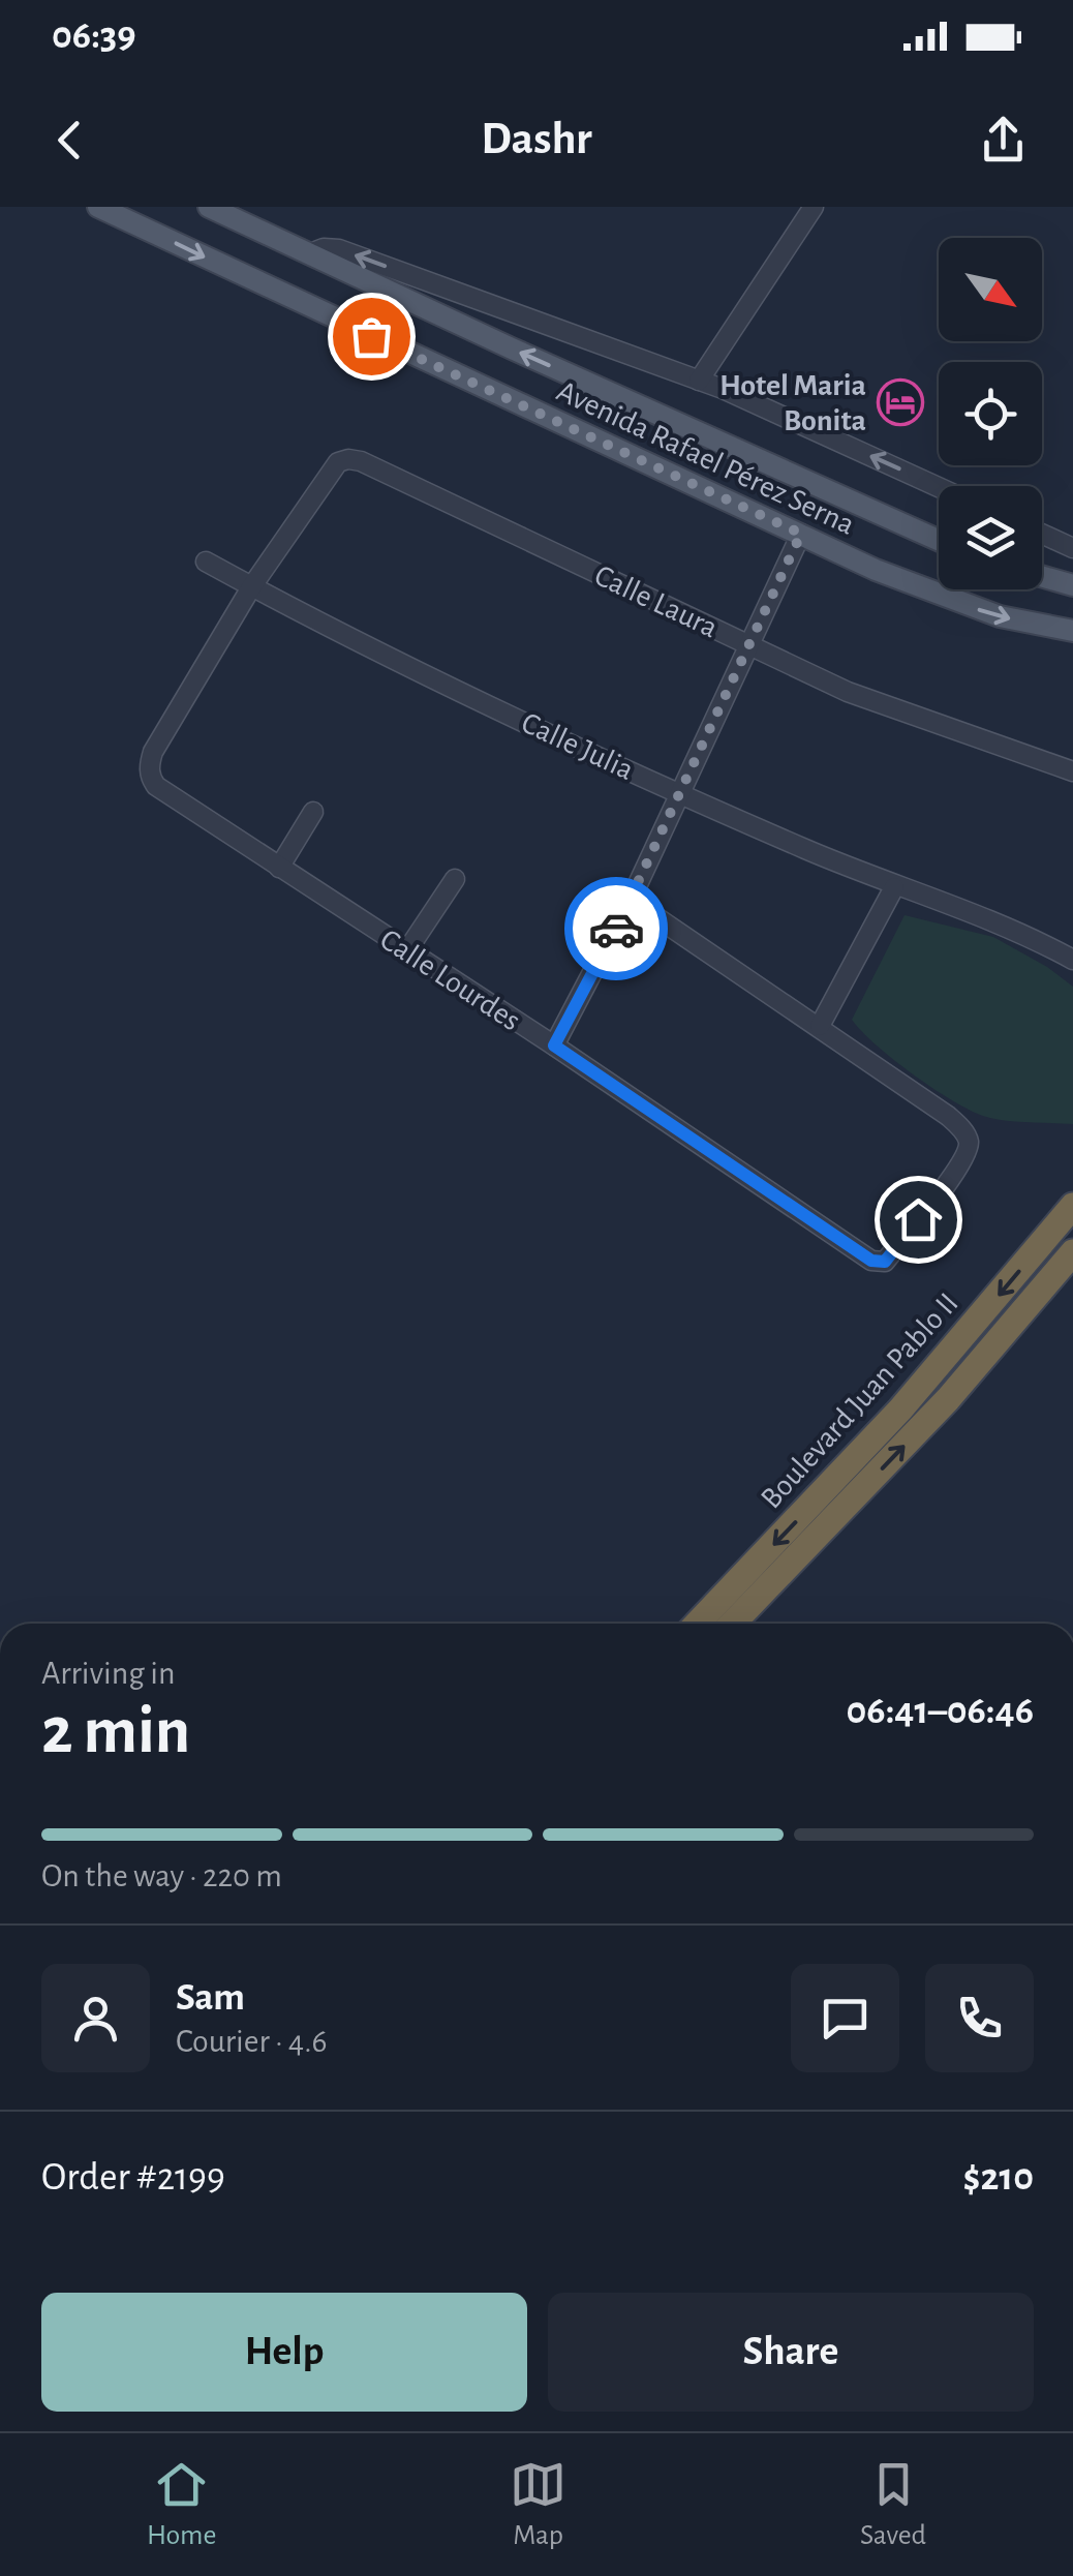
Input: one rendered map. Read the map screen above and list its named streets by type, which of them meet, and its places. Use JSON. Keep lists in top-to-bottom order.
{
  "streets": {
    "highway": ["Boulevard Juan Pablo II"],
    "main road": ["Avenida Rafael Pérez Serna"],
    "street": ["Calle Laura", "Calle Julia", "Calle Lourdes"]
  },
  "crossings": [
    ["Calle Laura", "Calle Julia"],
    ["Calle Laura", "Calle Lourdes"],
    ["Calle Julia", "Calle Lourdes"]
  ],
  "places": {
    "hotel": ["Hotel Maria Bonita"]
  },
  "north": "bottom right",
  "page": {
    "status": "06:39",
    "header": "Dashr",
    "heading": ["2 min", "Arriving in", "06:41–06:46"],
    "panel": [
      "Sam",
      "Courier · 4.6",
      "Order #2199",
      "$210"
    ],
    "bar": "On the way · 220 m",
    "buttons": ["Help", "Share"],
    "tabs": ["Home", "Map", "Saved"]
  }
}
